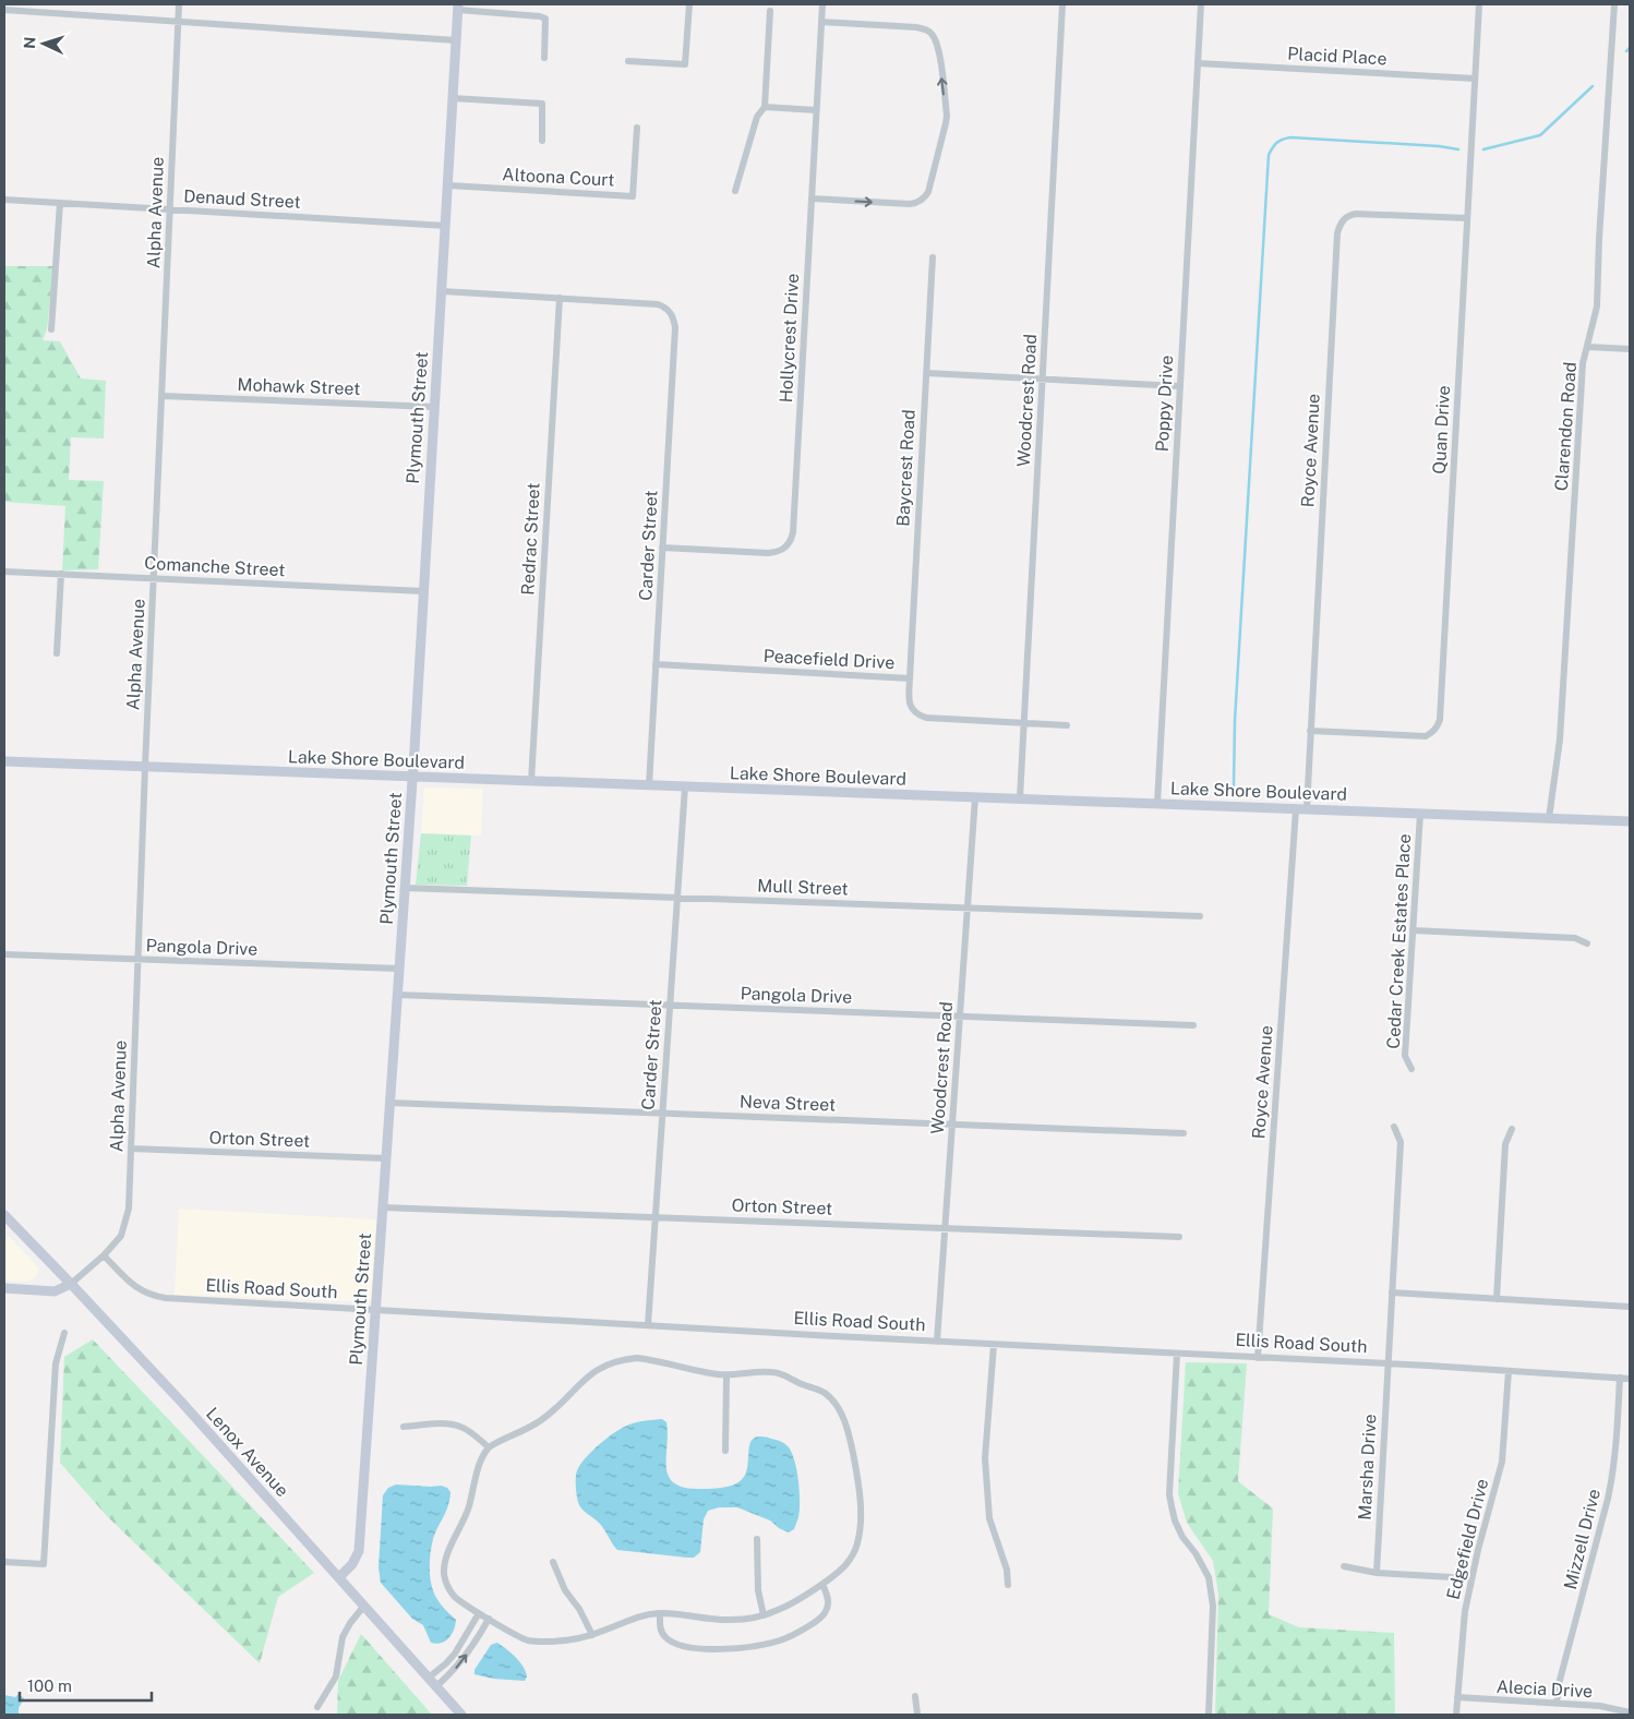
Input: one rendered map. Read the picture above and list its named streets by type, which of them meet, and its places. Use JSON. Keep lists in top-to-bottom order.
{
  "streets": {
    "street": [
      "Placid Place",
      "Altoona Court",
      "Denaud Street",
      "Alpha Avenue",
      "Hollycrest Drive",
      "Mohawk Street",
      "Woodcrest Road",
      "Poppy Drive",
      "Plymouth Street",
      "Clarendon Road",
      "Quan Drive",
      "Royce Avenue",
      "Baycrest Road",
      "Redrac Street",
      "Carder Street",
      "Comanche Street",
      "Peacefield Drive",
      "Lake Shore Boulevard",
      "Mull Street",
      "Cedar Creek Estates Place",
      "Pangola Drive",
      "Neva Street",
      "Orton Street",
      "Ellis Road South",
      "Lenox Avenue",
      "Marsha Drive",
      "Edgefield Drive",
      "Mizzell Drive",
      "Alecia Drive"
    ]
  },
  "crossings": [
    ["Placid Place", "Poppy Drive"],
    ["Placid Place", "Quan Drive"],
    ["Altoona Court", "Plymouth Street"],
    ["Denaud Street", "Alpha Avenue"],
    ["Denaud Street", "Plymouth Street"],
    ["Alpha Avenue", "Mohawk Street"],
    ["Alpha Avenue", "Comanche Street"],
    ["Alpha Avenue", "Lake Shore Boulevard"],
    ["Alpha Avenue", "Pangola Drive"],
    ["Alpha Avenue", "Orton Street"],
    ["Alpha Avenue", "Ellis Road South"],
    ["Alpha Avenue", "Lenox Avenue"],
    ["Hollycrest Drive", "Carder Street"],
    ["Mohawk Street", "Plymouth Street"],
    ["Woodcrest Road", "Peacefield Drive"],
    ["Woodcrest Road", "Lake Shore Boulevard"],
    ["Woodcrest Road", "Mull Street"],
    ["Woodcrest Road", "Pangola Drive"],
    ["Woodcrest Road", "Neva Street"],
    ["Woodcrest Road", "Orton Street"],
    ["Woodcrest Road", "Ellis Road South"],
    ["Poppy Drive", "Lake Shore Boulevard"],
    ["Plymouth Street", "Comanche Street"],
    ["Plymouth Street", "Lake Shore Boulevard"],
    ["Plymouth Street", "Mull Street"],
    ["Plymouth Street", "Pangola Drive"],
    ["Plymouth Street", "Neva Street"],
    ["Plymouth Street", "Orton Street"],
    ["Plymouth Street", "Ellis Road South"],
    ["Plymouth Street", "Lenox Avenue"],
    ["Clarendon Road", "Lake Shore Boulevard"],
    ["Quan Drive", "Royce Avenue"],
    ["Royce Avenue", "Lake Shore Boulevard"],
    ["Royce Avenue", "Ellis Road South"],
    ["Baycrest Road", "Peacefield Drive"],
    ["Redrac Street", "Carder Street"],
    ["Redrac Street", "Lake Shore Boulevard"],
    ["Carder Street", "Peacefield Drive"],
    ["Carder Street", "Lake Shore Boulevard"],
    ["Carder Street", "Mull Street"],
    ["Carder Street", "Pangola Drive"],
    ["Carder Street", "Neva Street"],
    ["Carder Street", "Orton Street"],
    ["Carder Street", "Ellis Road South"],
    ["Lake Shore Boulevard", "Cedar Creek Estates Place"],
    ["Ellis Road South", "Marsha Drive"],
    ["Ellis Road South", "Edgefield Drive"],
    ["Ellis Road South", "Mizzell Drive"],
    ["Edgefield Drive", "Alecia Drive"],
    ["Mizzell Drive", "Alecia Drive"]
  ],
  "scale_bar": "100 m",
  "north": "left"
}
